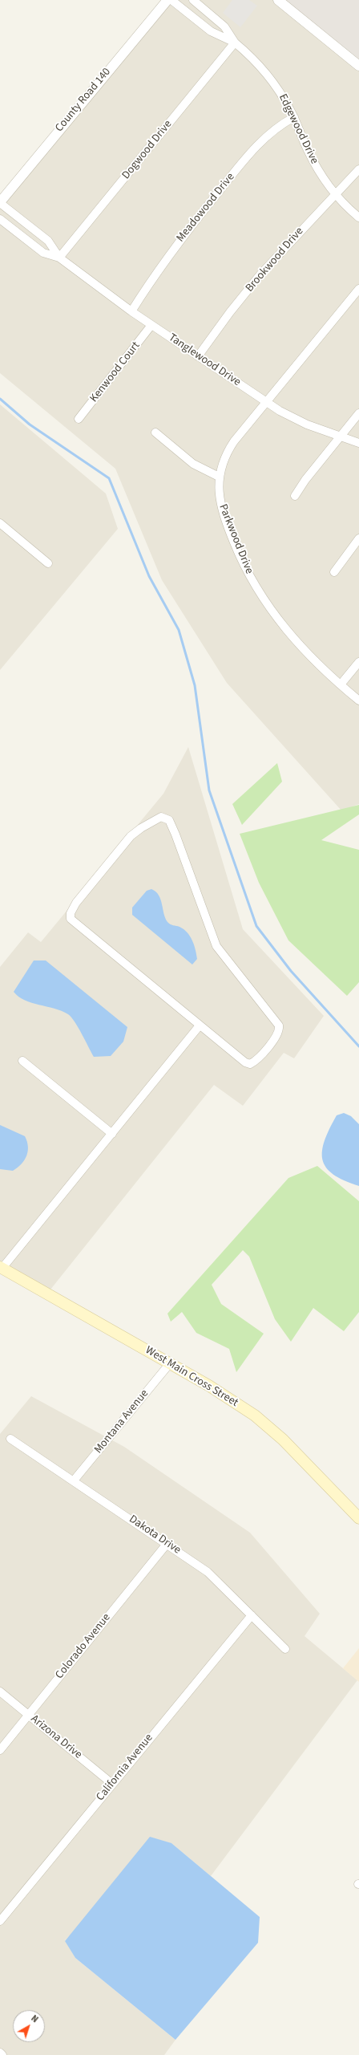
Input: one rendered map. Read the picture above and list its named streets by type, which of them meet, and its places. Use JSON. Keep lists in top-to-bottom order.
{
  "streets": {
    "main road": ["West Main Cross Street"],
    "street": [
      "County Road 140",
      "Edgewood Drive",
      "Dogwood Drive",
      "Meadowood Drive",
      "Brookwood Drive",
      "Tanglewood Drive",
      "Kenwood Court",
      "Parkwood Drive",
      "Montana Avenue",
      "Dakota Drive",
      "Colorado Avenue",
      "Arizona Drive",
      "California Avenue"
    ]
  },
  "crossings": [
    ["County Road 140", "Tanglewood Drive"],
    ["Edgewood Drive", "Dogwood Drive"],
    ["Edgewood Drive", "Meadowood Drive"],
    ["Edgewood Drive", "Brookwood Drive"],
    ["Dogwood Drive", "Tanglewood Drive"],
    ["Meadowood Drive", "Tanglewood Drive"],
    ["Brookwood Drive", "Tanglewood Drive"],
    ["Tanglewood Drive", "Kenwood Court"],
    ["Tanglewood Drive", "Parkwood Drive"],
    ["West Main Cross Street", "Montana Avenue"],
    ["Montana Avenue", "Dakota Drive"],
    ["Dakota Drive", "Colorado Avenue"],
    ["Dakota Drive", "California Avenue"],
    ["Colorado Avenue", "Arizona Drive"],
    ["Arizona Drive", "California Avenue"]
  ],
  "north": "top right"
}
